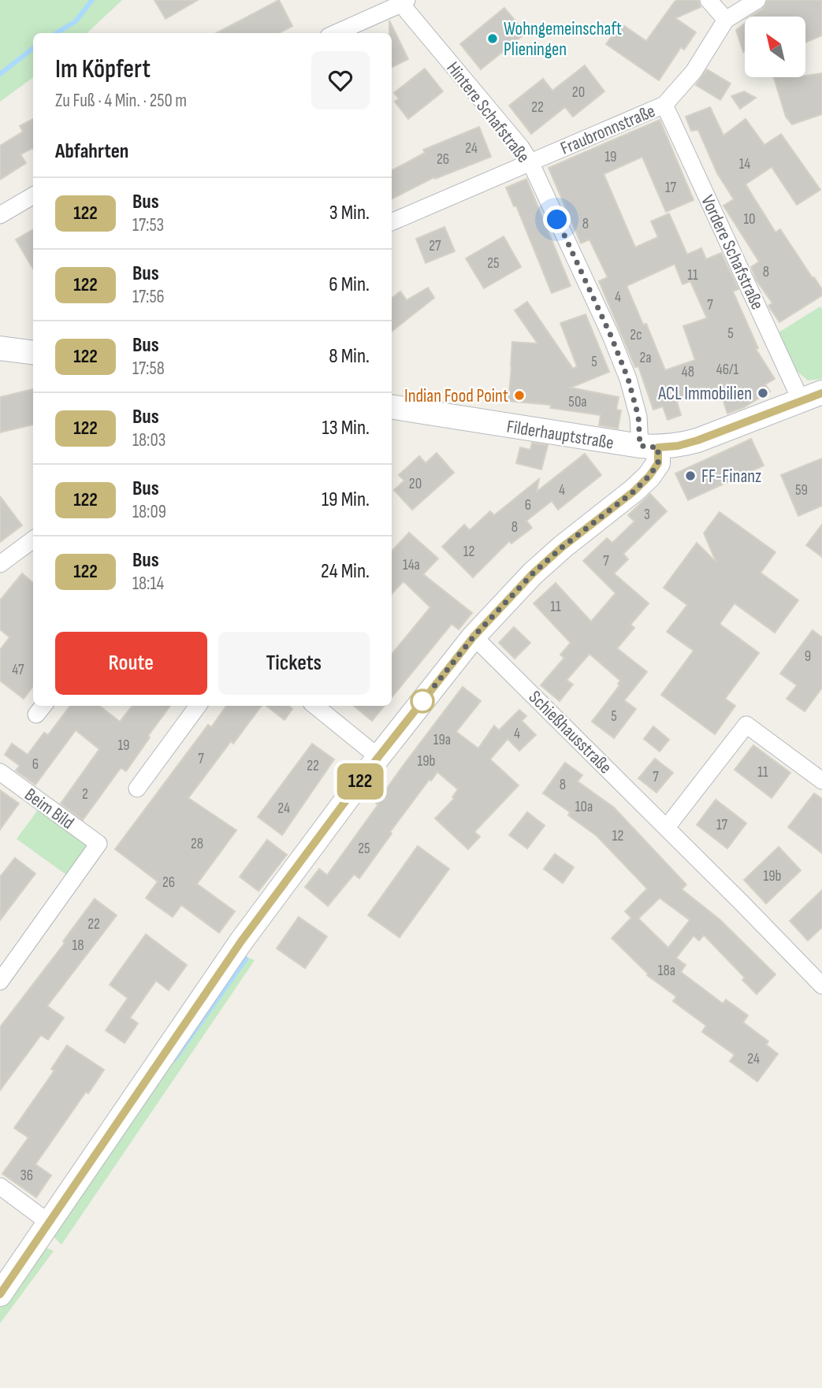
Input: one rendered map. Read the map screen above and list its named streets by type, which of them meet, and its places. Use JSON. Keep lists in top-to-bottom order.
{
  "streets": {
    "street": [
      "Hintere Schafstraße",
      "Fraubronnstraße",
      "Vordere Schafstraße",
      "Filderhauptstraße",
      "Schießhausstraße",
      "Beim Bild"
    ]
  },
  "crossings": [
    ["Hintere Schafstraße", "Fraubronnstraße"],
    ["Hintere Schafstraße", "Filderhauptstraße"],
    ["Fraubronnstraße", "Vordere Schafstraße"],
    ["Vordere Schafstraße", "Filderhauptstraße"]
  ],
  "places": [
    "Wohngemeinschaft Plieningen",
    "ACL Immobilien",
    "Indian Food Point",
    "FF-Finanz"
  ],
  "lines": ["bus line 122"],
  "house_numbers": [
    "20",
    "22",
    "24",
    "19",
    "26",
    "14",
    "17",
    "10",
    "8",
    "27",
    "25",
    "8",
    "11",
    "4",
    "7",
    "5",
    "2c",
    "2a",
    "5",
    "46/1",
    "48",
    "50a",
    "20",
    "4",
    "59",
    "6",
    "3",
    "8",
    "12",
    "7",
    "14a",
    "11",
    "9",
    "47",
    "5",
    "4",
    "19a",
    "19",
    "7",
    "19b",
    "6",
    "22",
    "11",
    "7",
    "8",
    "2",
    "10a",
    "24",
    "17",
    "12",
    "28",
    "25",
    "19b",
    "26",
    "22",
    "18",
    "18a",
    "24",
    "36"
  ],
  "north": "top left",
  "page": {
    "on_map": "122",
    "heading": [
      ["Im Köpfert", "Zu Fuß · 4 Min. · 250 m"],
      "Abfahrten"
    ],
    "list": [
      {
        "mark": "122",
        "name": "Bus",
        "note": "17:53",
        "value": "3 Min."
      },
      {
        "mark": "122",
        "name": "Bus",
        "note": "17:56",
        "value": "6 Min."
      },
      {
        "mark": "122",
        "name": "Bus",
        "note": "17:58",
        "value": "8 Min."
      },
      {
        "mark": "122",
        "name": "Bus",
        "note": "18:03",
        "value": "13 Min."
      },
      {
        "mark": "122",
        "name": "Bus",
        "note": "18:09",
        "value": "19 Min."
      },
      {
        "mark": "122",
        "name": "Bus",
        "note": "18:14",
        "value": "24 Min."
      }
    ],
    "buttons": ["Route", "Tickets"]
  }
}
